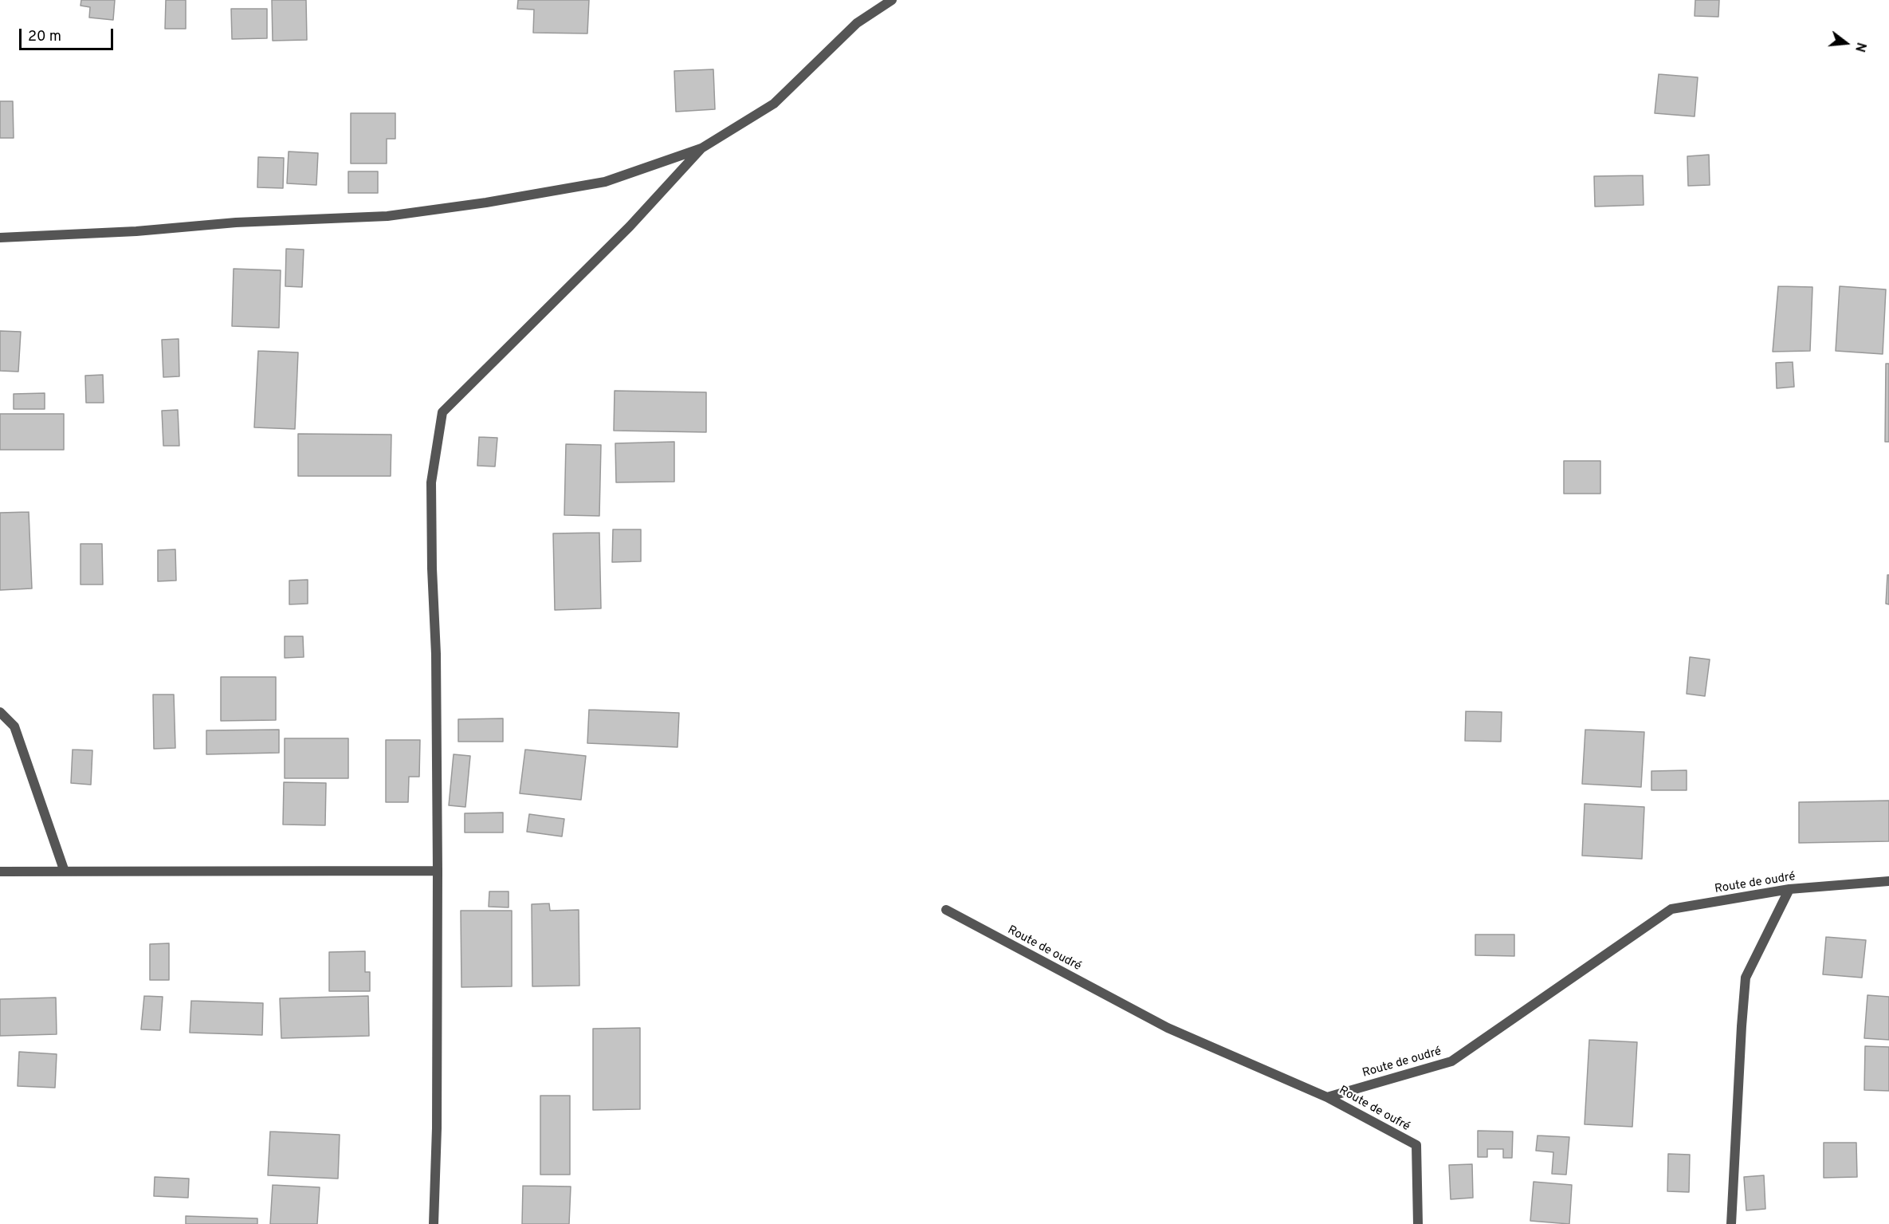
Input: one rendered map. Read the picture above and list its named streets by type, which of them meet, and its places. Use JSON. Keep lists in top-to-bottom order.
{
  "streets": {
    "street": ["Route de oudré", "Route de oufré"]
  },
  "crossings": [
    ["Route de oudré", "Route de oufré"]
  ],
  "scale_bar": "20 m",
  "north": "right"
}
